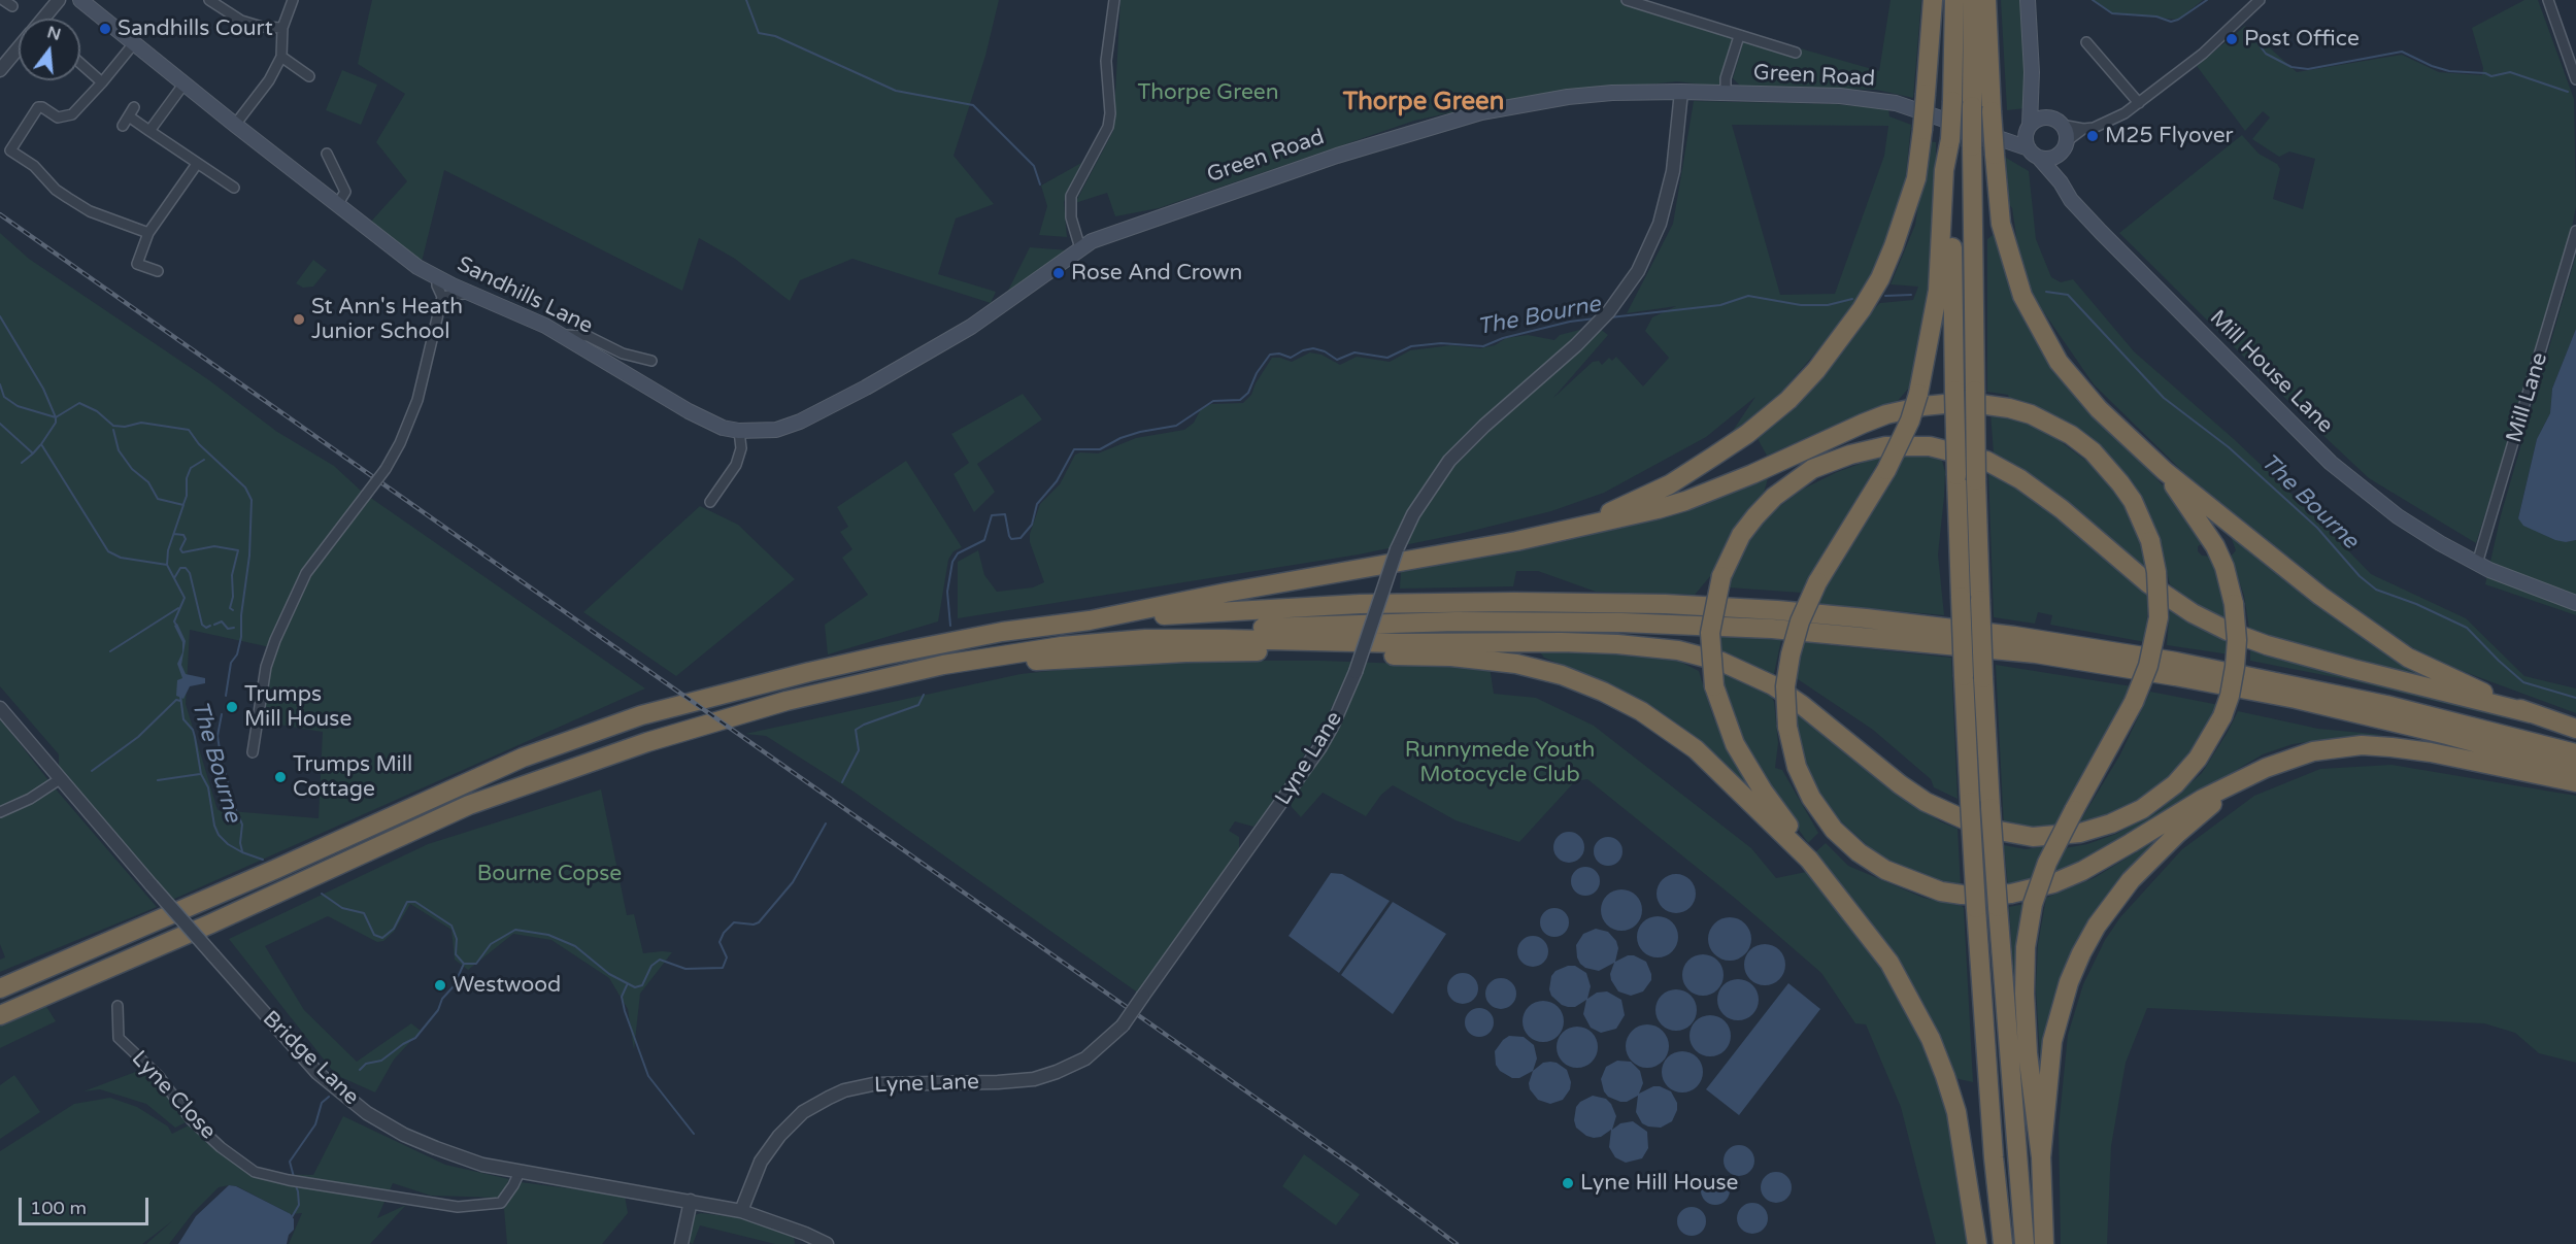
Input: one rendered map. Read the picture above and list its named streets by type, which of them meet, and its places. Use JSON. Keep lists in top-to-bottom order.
{
  "streets": {
    "main road": ["Green Road", "Sandhills Lane", "Mill House Lane"],
    "street": [
      "Mill Lane",
      "Lyne Lane",
      "Bridge Lane",
      "Lyne Close"
    ]
  },
  "crossings": [
    ["Green Road", "Sandhills Lane"],
    ["Green Road", "Mill House Lane"],
    ["Green Road", "Lyne Lane"],
    ["Mill House Lane", "Mill Lane"],
    ["Lyne Lane", "Bridge Lane"],
    ["Bridge Lane", "Lyne Close"]
  ],
  "districts": ["Thorpe Green"],
  "water": ["The Bourne"],
  "parks": ["Thorpe Green", "Runnymede Youth Motocycle Club", "Bourne Copse"],
  "places": [
    "Sandhills Court",
    "Post Office",
    "M25 Flyover",
    "Rose And Crown",
    "St Ann's Heath Junior School",
    "Trumps Mill House",
    "Trumps Mill Cottage",
    "Westwood",
    "Lyne Hill House"
  ],
  "scale_bar": "100 m",
  "north": "top"
}
